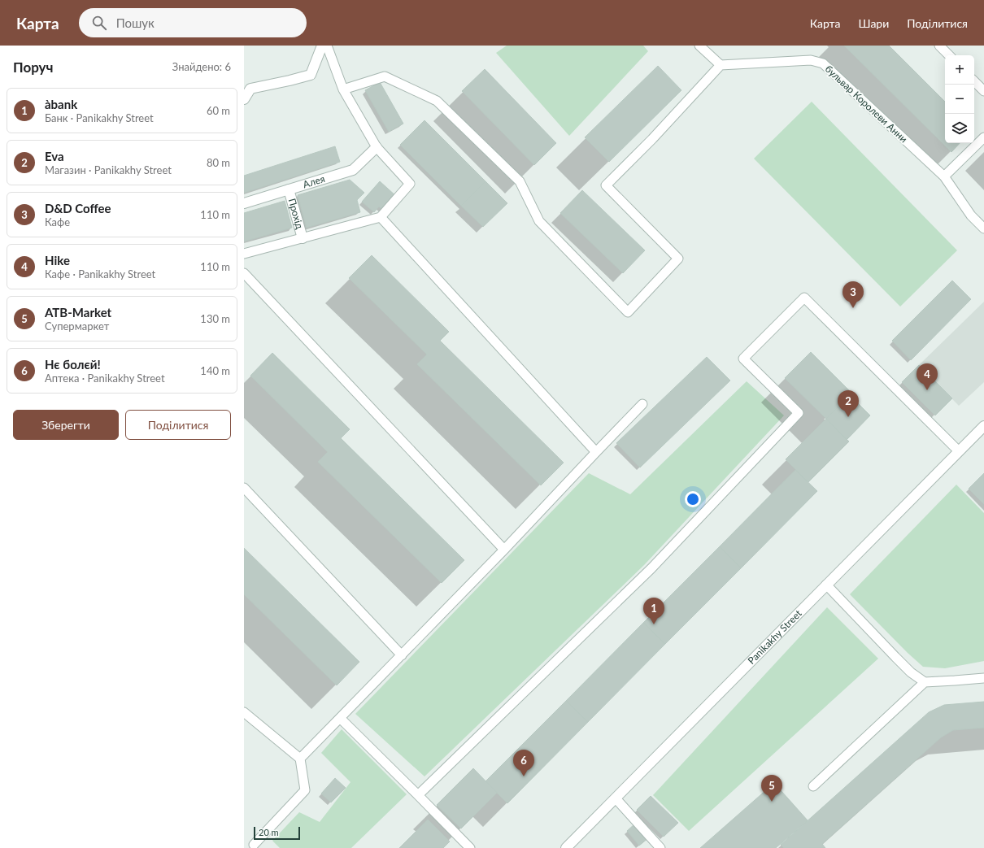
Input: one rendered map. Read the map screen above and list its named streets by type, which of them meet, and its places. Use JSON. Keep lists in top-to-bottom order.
{
  "streets": {
    "street": ["Алея", "Прохід", "Panikakhy Street"],
    "lane": ["бульвар Королеви Анни"]
  },
  "crossings": [
    ["Алея", "Прохід"]
  ],
  "scale_bar": "20 m",
  "page": {
    "header": "Карта",
    "search": "Пошук",
    "nav": ["Карта", "Шари", "Поділитися"],
    "heading": ["Поруч", "Знайдено: 6"],
    "map_buttons": ["+", "−"],
    "list": [
      {
        "mark": "1",
        "name": "àbank",
        "note": "Банк · Panikakhy Street",
        "value": "60 m"
      },
      {
        "mark": "2",
        "name": "Eva",
        "note": "Магазин · Panikakhy Street",
        "value": "80 m"
      },
      {
        "mark": "3",
        "name": "D&D Coffee",
        "note": "Кафе",
        "value": "110 m"
      },
      {
        "mark": "4",
        "name": "Hike",
        "note": "Кафе · Panikakhy Street",
        "value": "110 m"
      },
      {
        "mark": "5",
        "name": "ATB-Market",
        "note": "Супермаркет",
        "value": "130 m"
      },
      {
        "mark": "6",
        "name": "Нє болєй!",
        "note": "Аптека · Panikakhy Street",
        "value": "140 m"
      }
    ],
    "pins": [
      "3",
      "4",
      "2",
      "1",
      "6",
      "5"
    ],
    "buttons": ["Зберегти", "Поділитися"],
    "scale": "20 m"
  }
}
